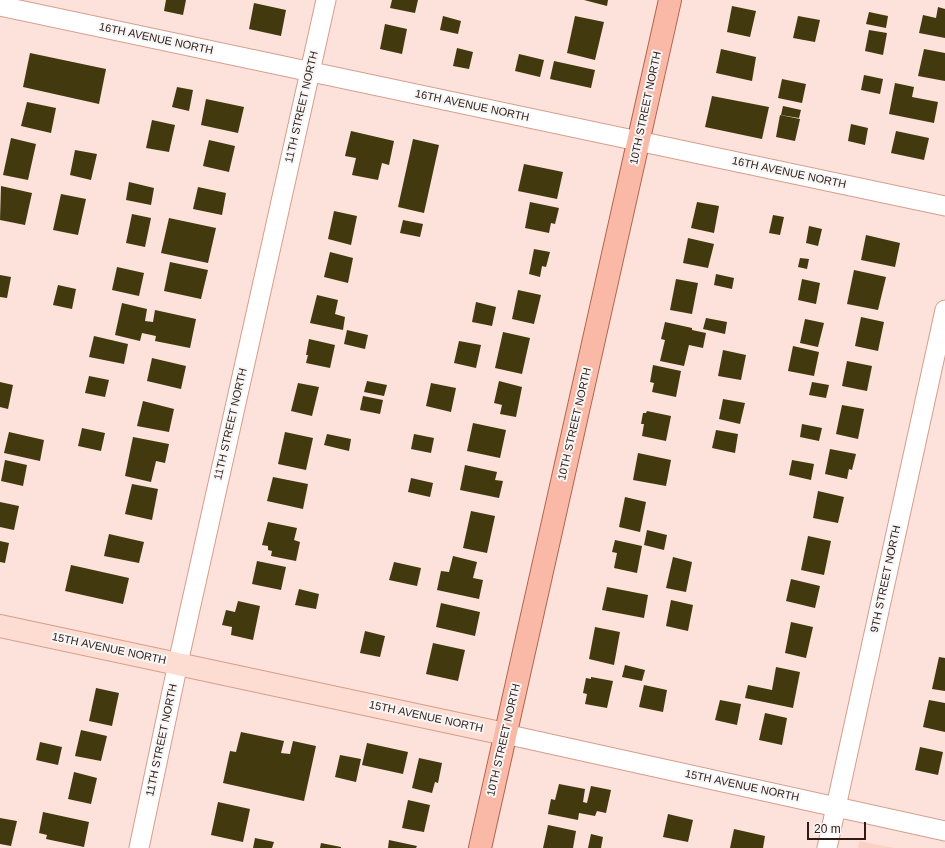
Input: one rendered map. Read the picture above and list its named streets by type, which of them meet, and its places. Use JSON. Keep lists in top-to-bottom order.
{
  "streets": {
    "main road": ["10TH STREET NORTH"],
    "street": [
      "16TH AVENUE NORTH",
      "11TH STREET NORTH",
      "9TH STREET NORTH",
      "15TH AVENUE NORTH"
    ]
  },
  "crossings": [
    ["16TH AVENUE NORTH", "11TH STREET NORTH"],
    ["16TH AVENUE NORTH", "10TH STREET NORTH"],
    ["11TH STREET NORTH", "15TH AVENUE NORTH"],
    ["10TH STREET NORTH", "15TH AVENUE NORTH"],
    ["9TH STREET NORTH", "15TH AVENUE NORTH"]
  ],
  "scale_bar": "20 m"
}
